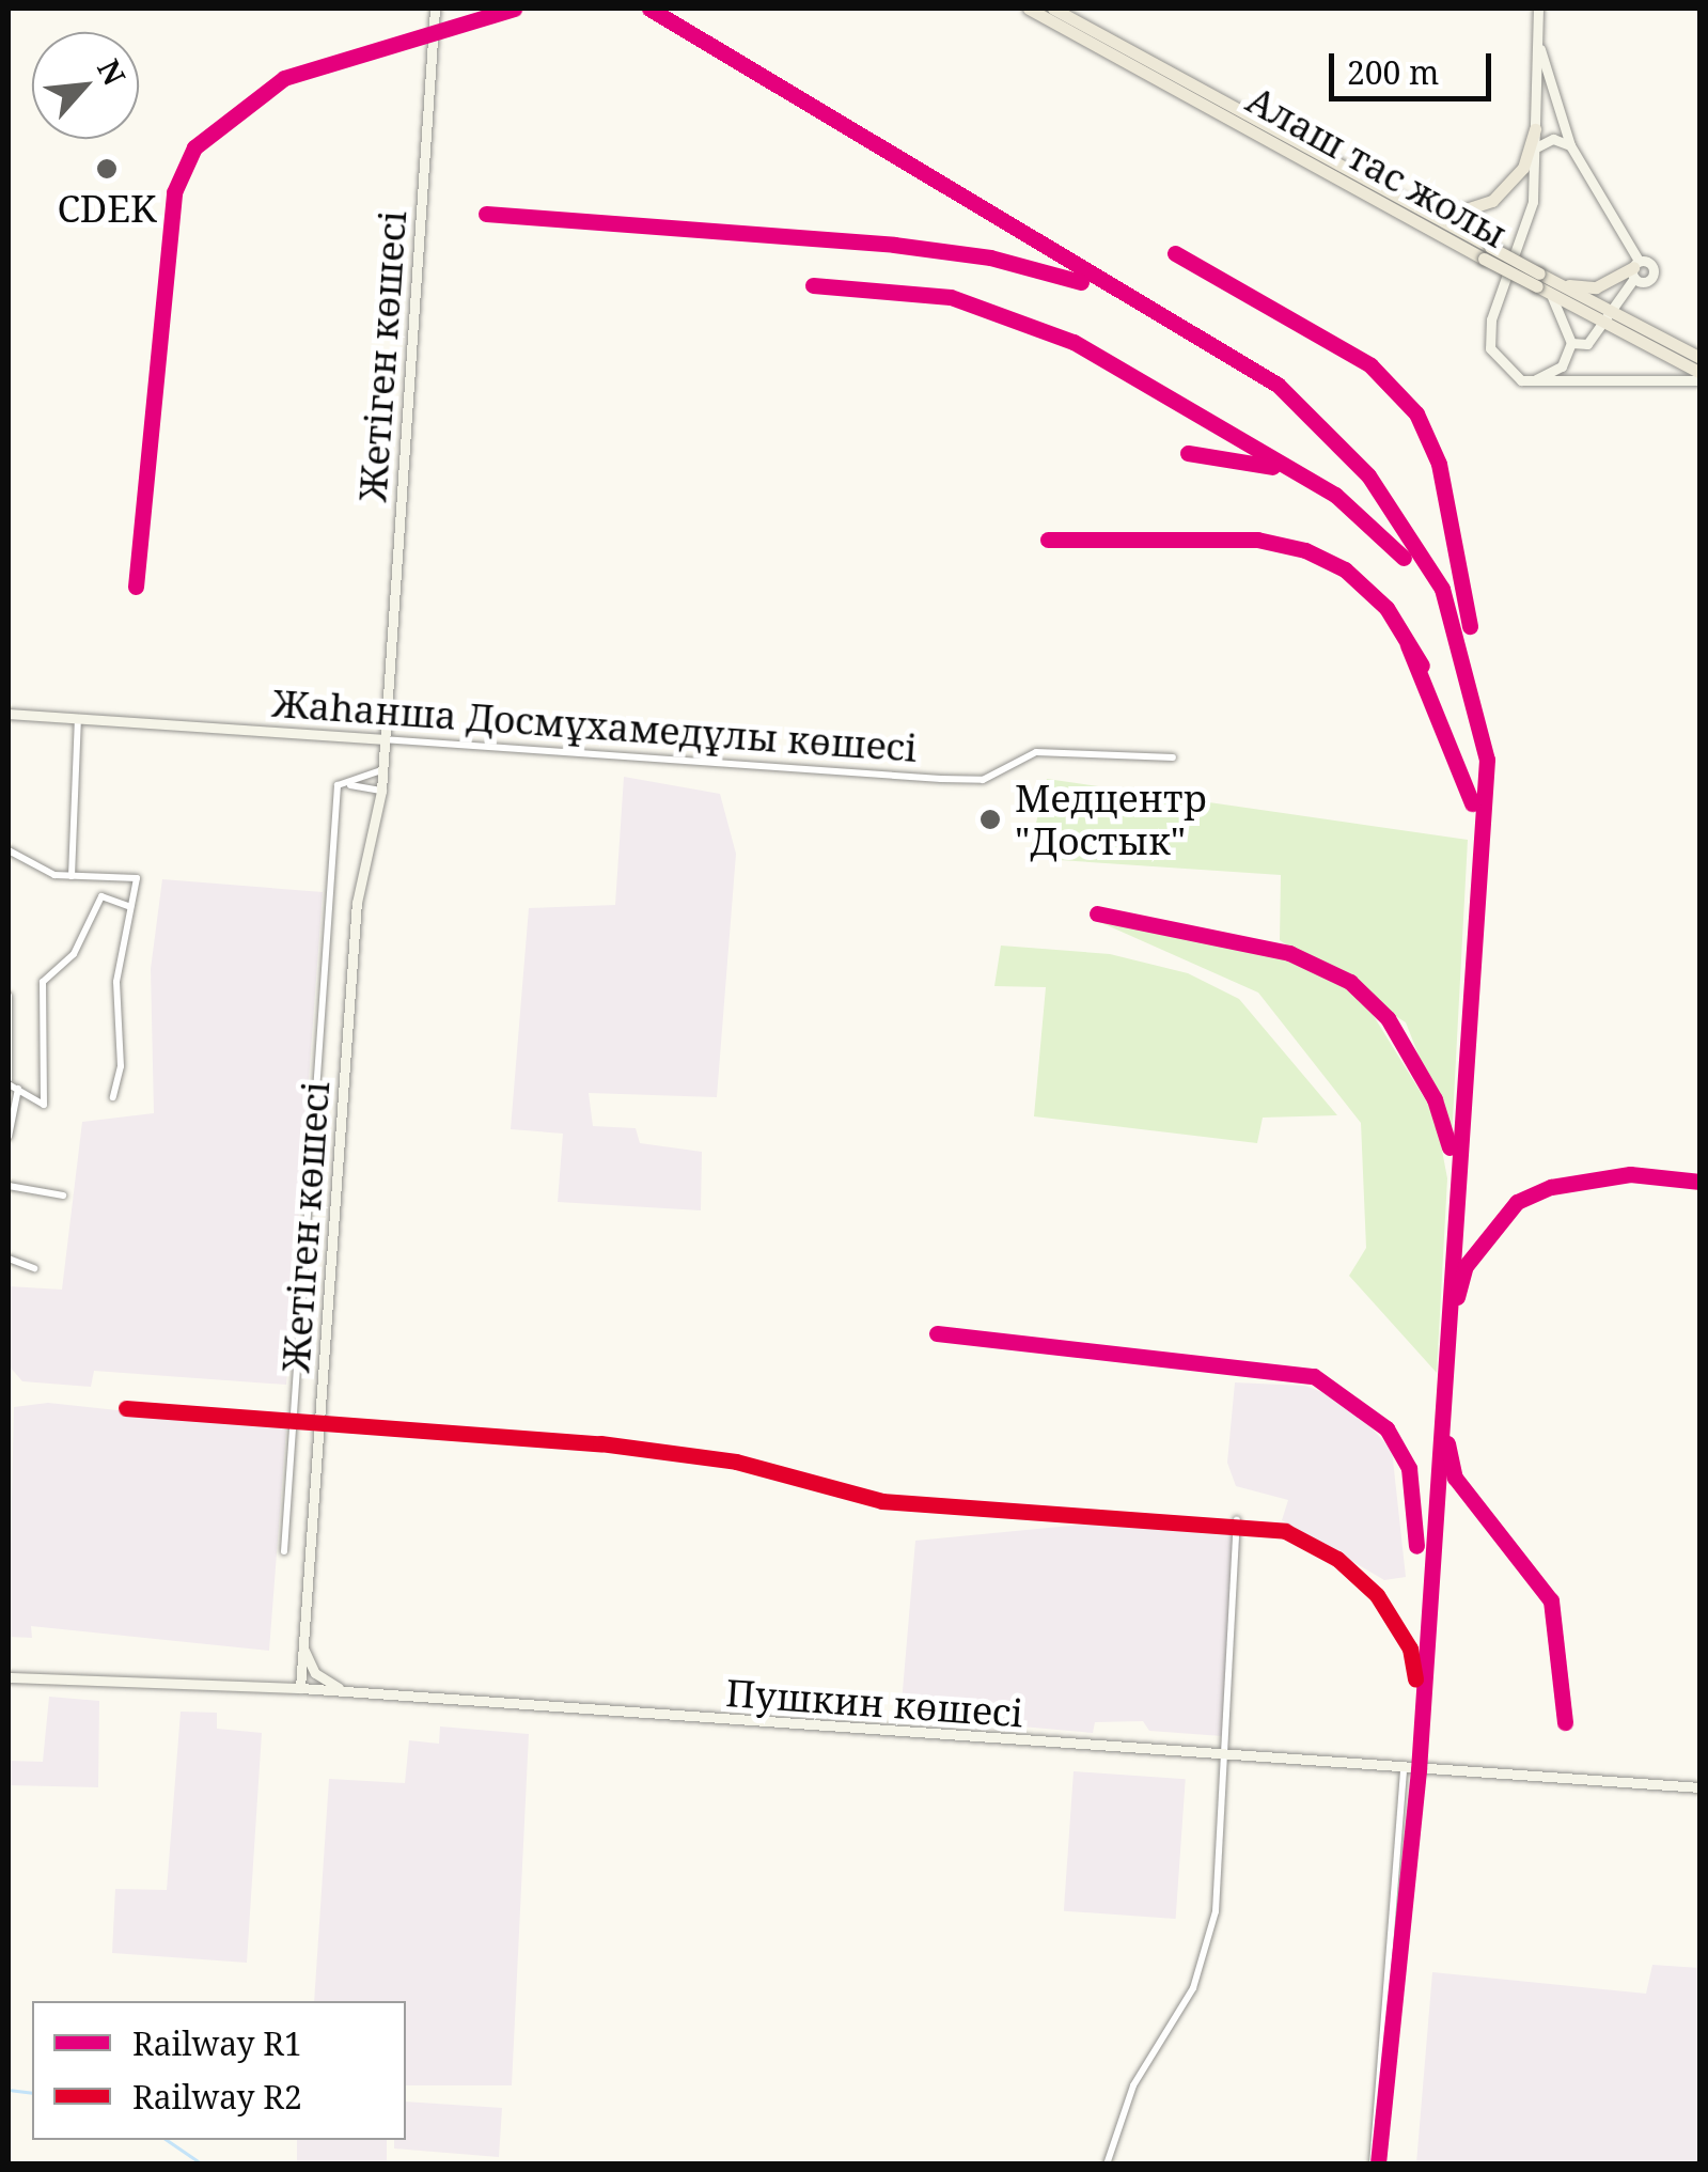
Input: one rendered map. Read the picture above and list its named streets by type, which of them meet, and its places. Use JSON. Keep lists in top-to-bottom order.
{
  "streets": {
    "main road": [
      "Алаш тас жолы",
      "Жетіген көшесі",
      "Жаһанша Досмұхамедұлы көшесі",
      "Пушкин көшесі"
    ]
  },
  "crossings": [
    ["Жетіген көшесі", "Жаһанша Досмұхамедұлы көшесі"],
    ["Жетіген көшесі", "Пушкин көшесі"]
  ],
  "places": ["CDEK", "Медцентр \"Достык\""],
  "lines": ["rail line R1", "rail line R2"],
  "legend": ["Railway R1", "Railway R2"],
  "scale_bar": "200 m",
  "north": "top right"
}
